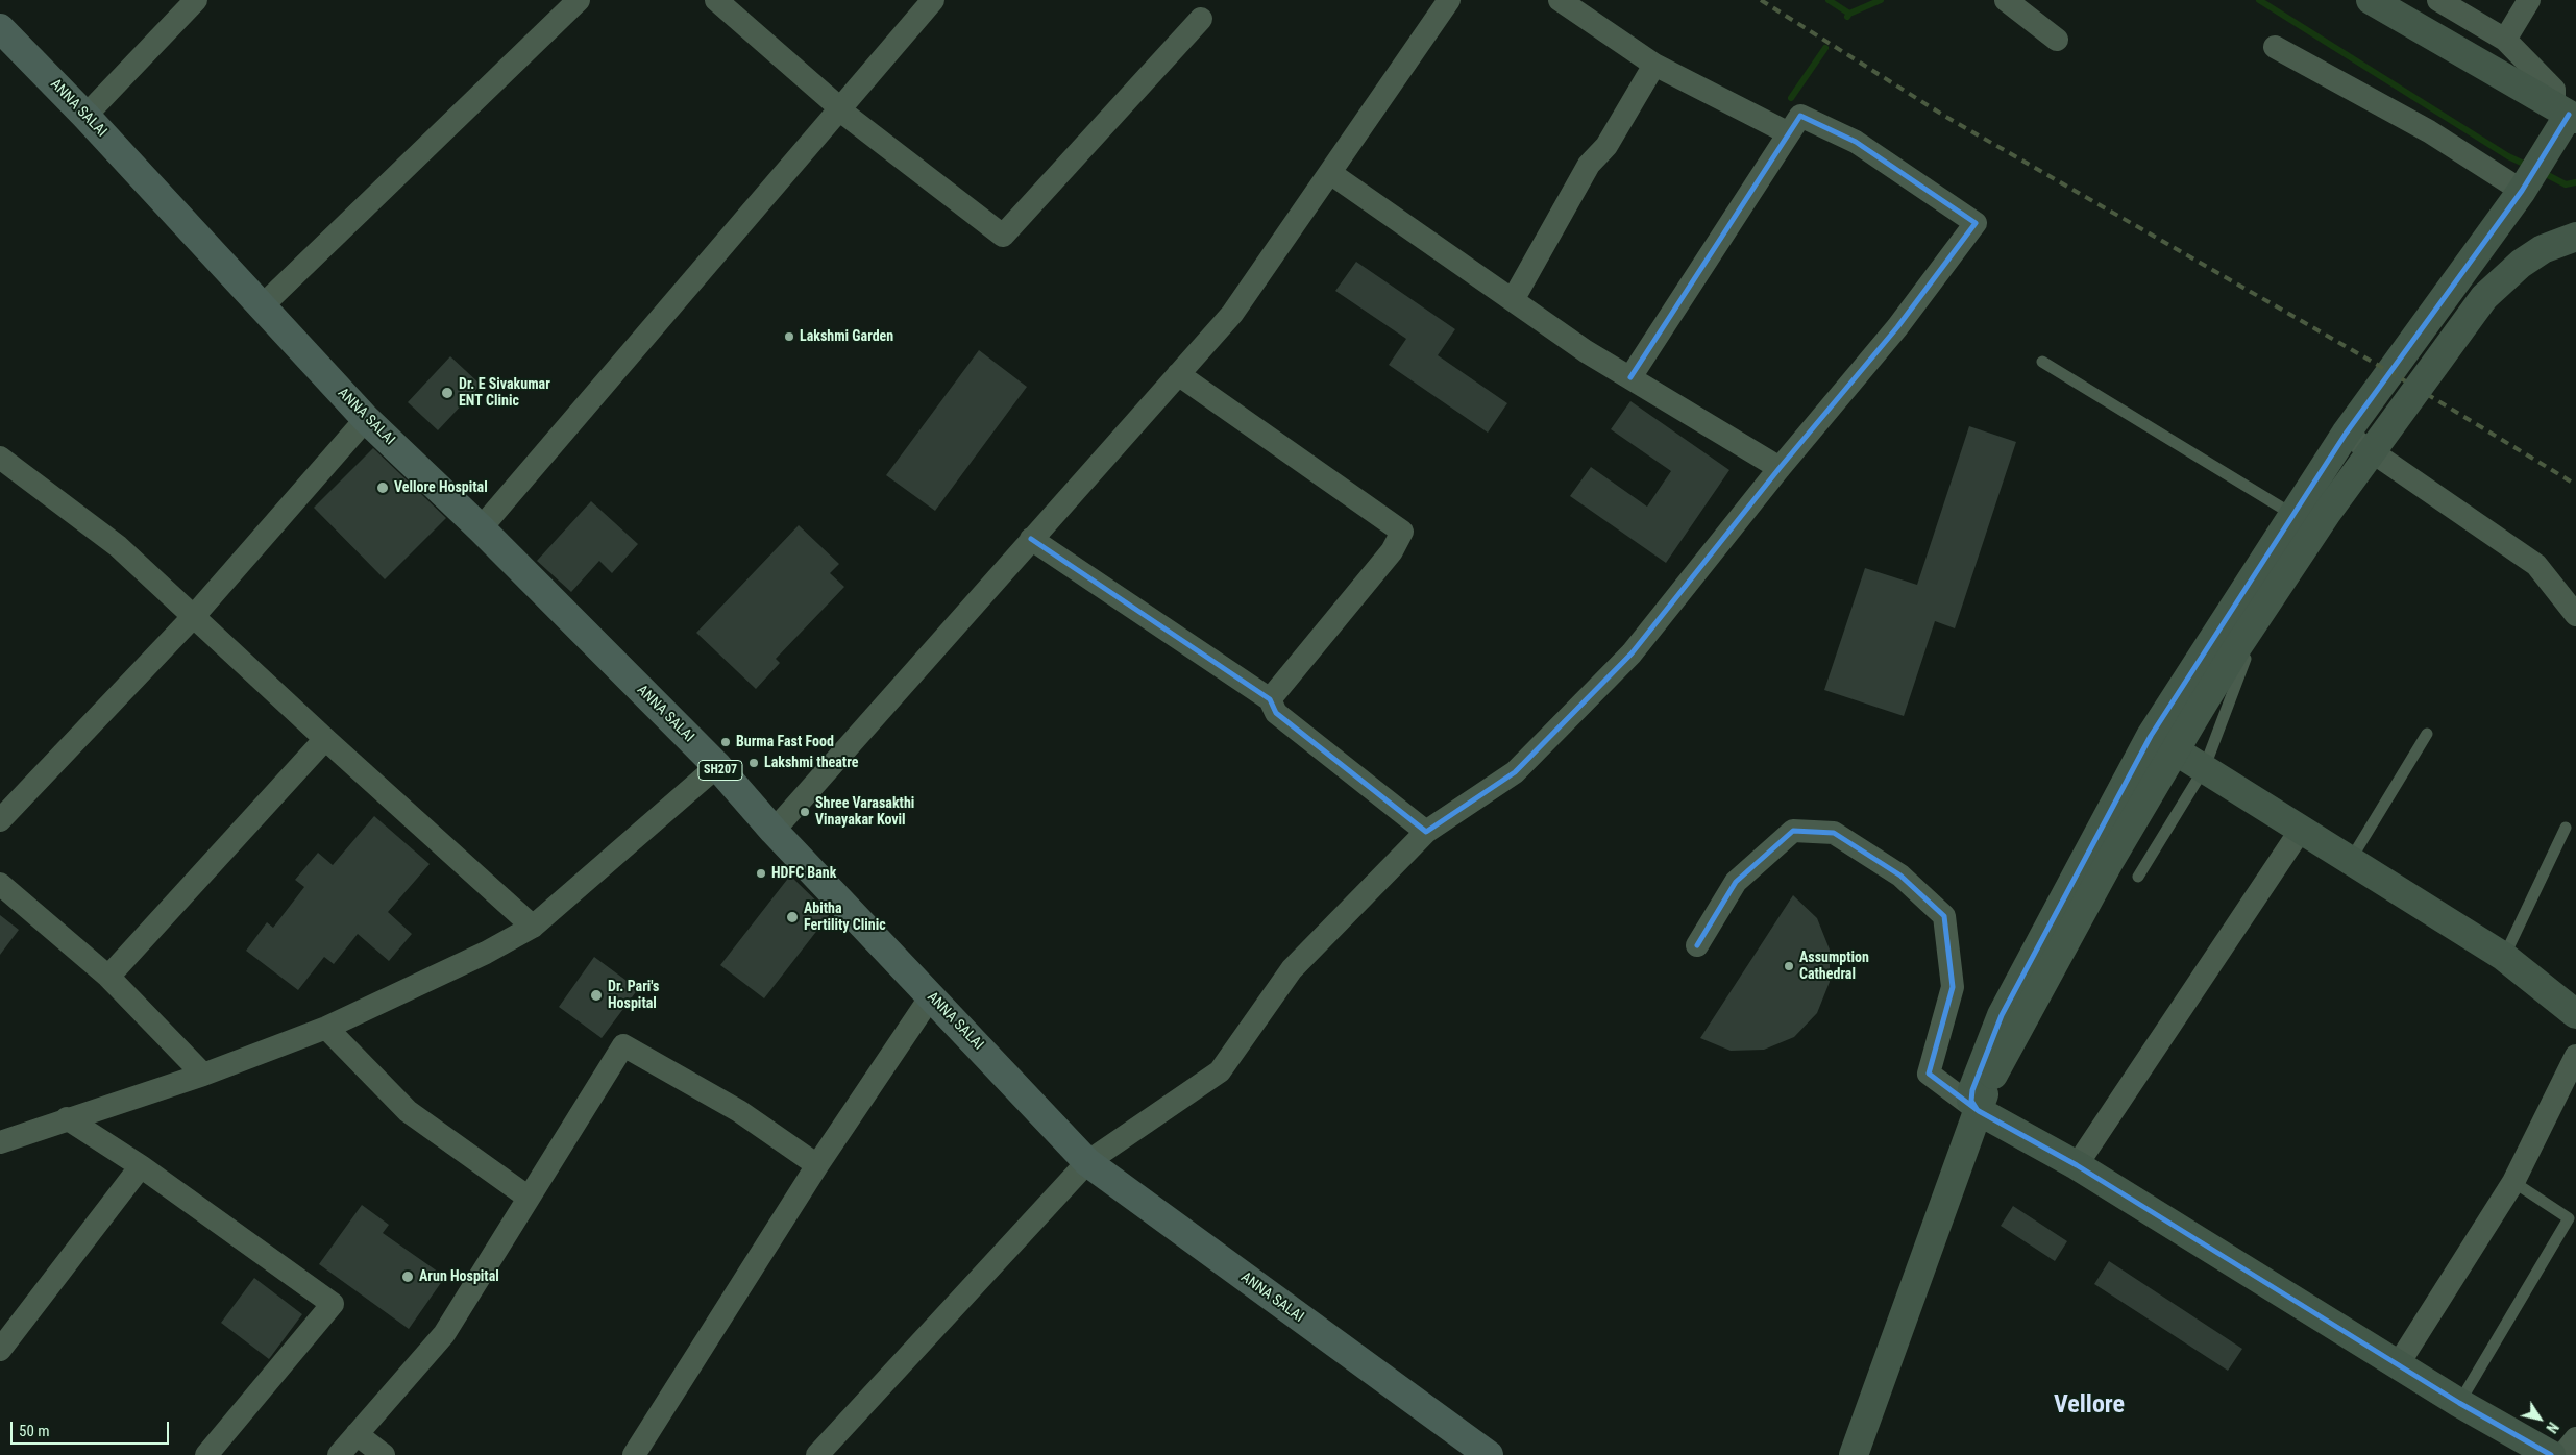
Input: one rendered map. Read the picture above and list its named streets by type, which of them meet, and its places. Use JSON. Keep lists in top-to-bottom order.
{
  "streets": {
    "main road": ["ANNA SALAI", "SH207"]
  },
  "districts": ["Vellore"],
  "places": [
    "Lakshmi Garden",
    "Dr. E Sivakumar ENT Clinic",
    "Vellore Hospital",
    "Burma Fast Food",
    "Lakshmi theatre",
    "Shree Varasakthi Vinayakar Kovil",
    "HDFC Bank",
    "Abitha Fertility Clinic",
    "Assumption Cathedral",
    "Dr. Pari's Hospital",
    "Arun Hospital"
  ],
  "scale_bar": "50 m",
  "north": "bottom right"
}
